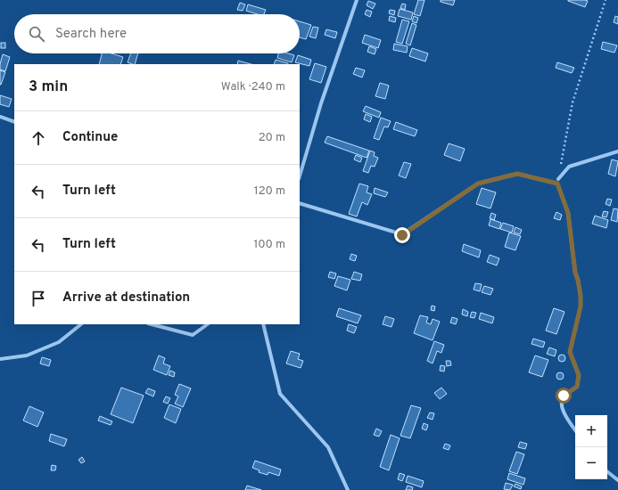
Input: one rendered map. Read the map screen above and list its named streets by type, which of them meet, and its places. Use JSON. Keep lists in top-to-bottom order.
{
  "page": {
    "search": "Search here",
    "heading": ["3 min", "Walk · 240 m"],
    "list": [
      ["Continue", "20 m"],
      ["Turn left", "120 m"],
      ["Turn left", "100 m"],
      "Arrive at destination"
    ],
    "map_buttons": ["+", "−"]
  }
}
